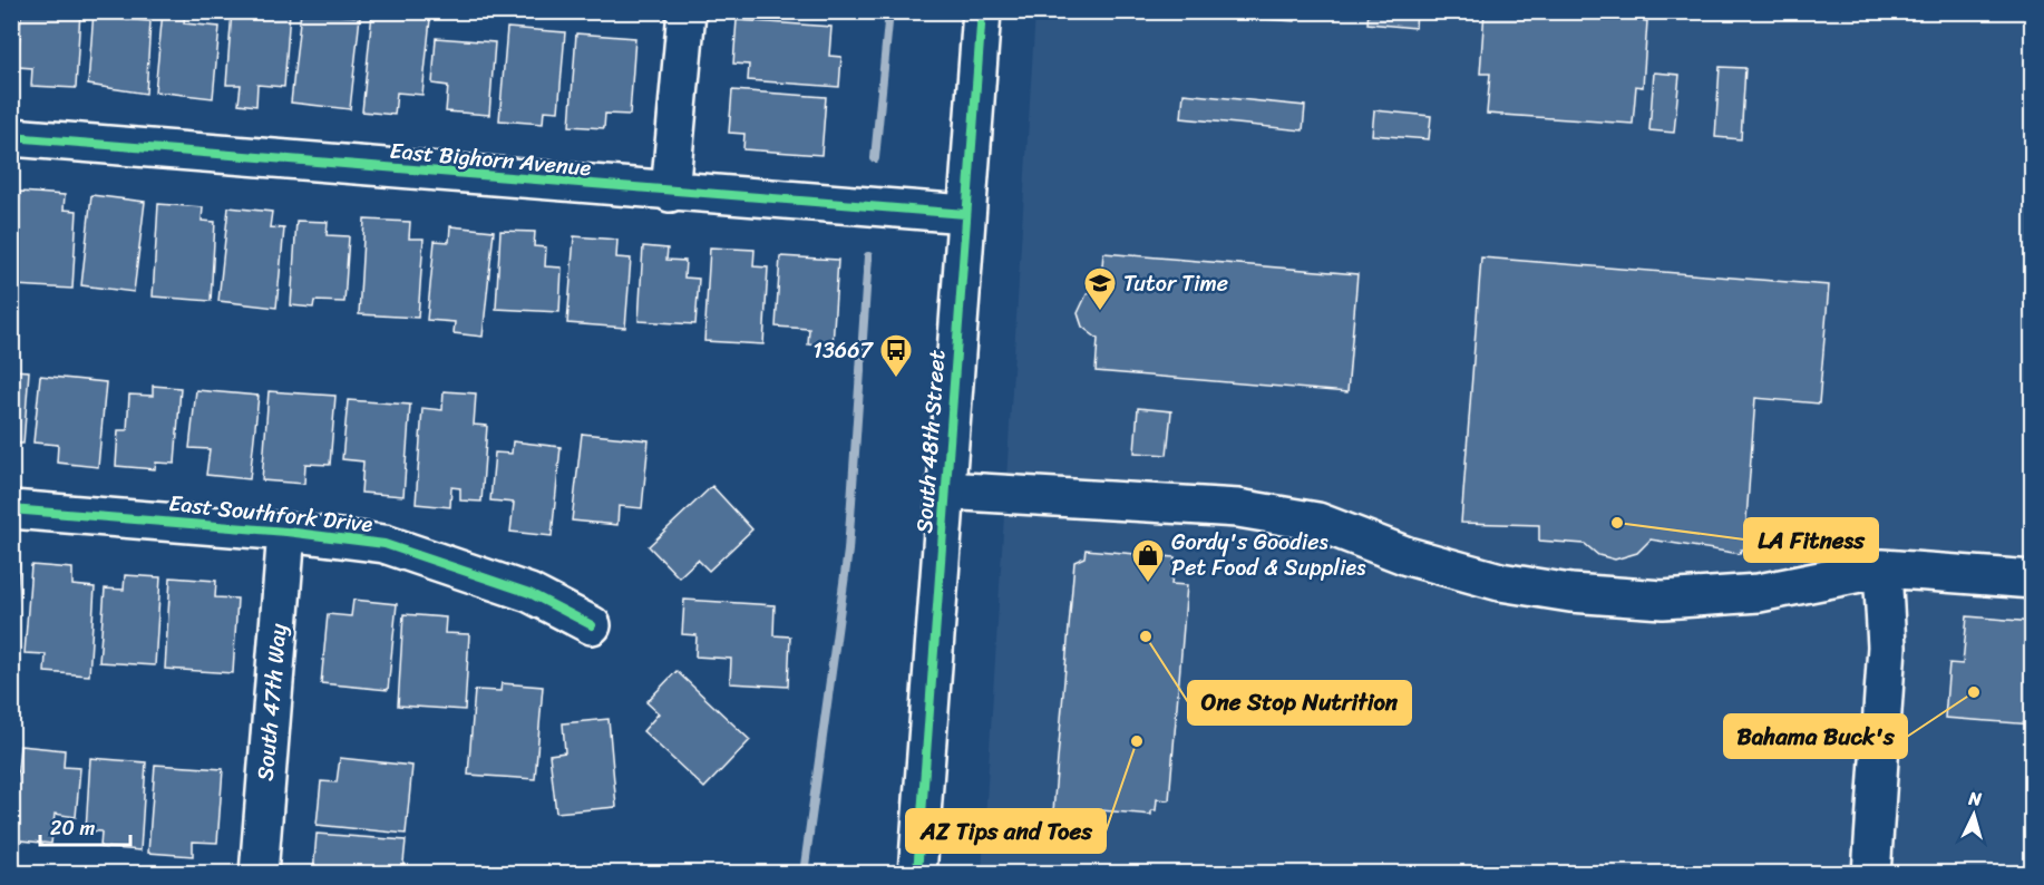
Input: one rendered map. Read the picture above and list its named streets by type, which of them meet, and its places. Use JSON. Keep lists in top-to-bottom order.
{
  "streets": {
    "street": [
      "East Bighorn Avenue",
      "South 48th Street",
      "East Southfork Drive",
      "South 47th Way"
    ]
  },
  "crossings": [
    ["East Bighorn Avenue", "South 48th Street"],
    ["East Southfork Drive", "South 47th Way"]
  ],
  "places": {
    "school or university": ["Tutor Time"],
    "bus stop": ["13667"],
    "other": [
      "LA Fitness",
      "One Stop Nutrition",
      "Bahama Buck's",
      "AZ Tips and Toes"
    ],
    "shop": ["Gordy's Goodies Pet Food & Supplies"]
  },
  "scale_bar": "20 m",
  "north": "top"
}
